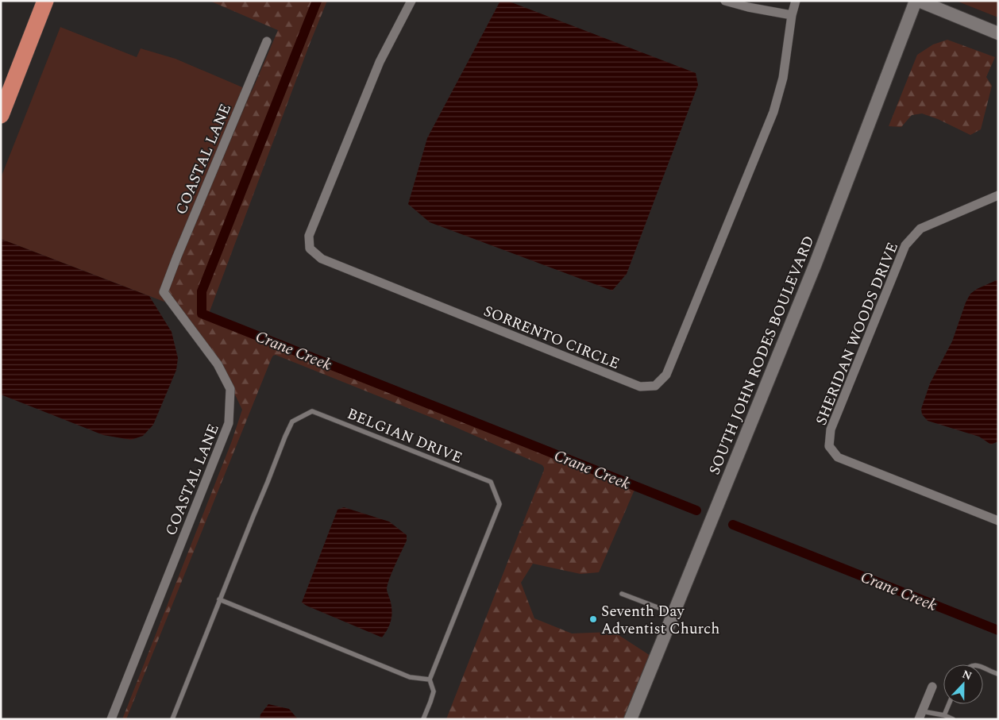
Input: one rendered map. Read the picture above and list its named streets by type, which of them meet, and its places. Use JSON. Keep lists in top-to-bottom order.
{
  "streets": {
    "main road": ["SOUTH JOHN RODES BOULEVARD"],
    "street": ["COASTAL LANE", "SHERIDAN WOODS DRIVE", "SORRENTO CIRCLE"],
    "lane": ["BELGIAN DRIVE"]
  },
  "water": ["Crane Creek"],
  "places": ["Seventh Day Adventist Church"],
  "north": "top"
}
